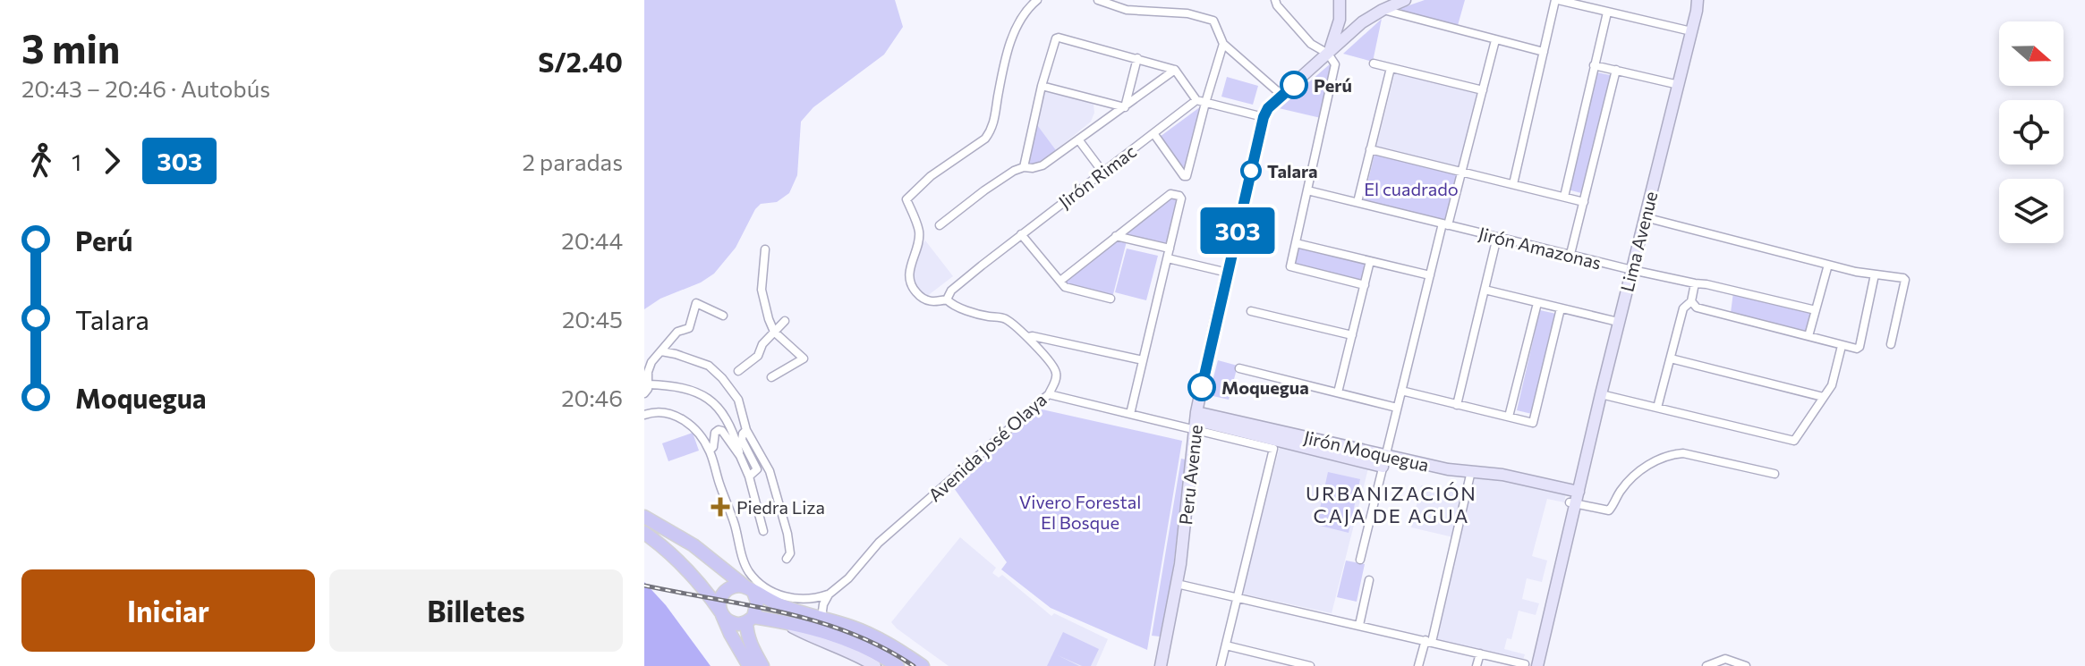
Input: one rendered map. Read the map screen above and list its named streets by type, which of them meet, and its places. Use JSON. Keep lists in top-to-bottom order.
{
  "streets": {
    "main road": ["Lima Avenue", "Jirón Moquegua", "Peru Avenue"],
    "street": ["Jirón Rimac", "Jirón Amazonas", "Avenida José Olaya"]
  },
  "crossings": [
    ["Jirón Rimac", "Avenida José Olaya"],
    ["Lima Avenue", "Jirón Amazonas"],
    ["Lima Avenue", "Jirón Moquegua"],
    ["Jirón Moquegua", "Peru Avenue"]
  ],
  "districts": ["URBANIZACIÓN CAJA DE AGUA"],
  "parks": ["El cuadrado", "Vivero Forestal El Bosque"],
  "places": {
    "other": ["Perú", "Talara", "Moquegua"],
    "health": ["Piedra Liza"]
  },
  "lines": ["bus line 303"],
  "north": "right",
  "page": {
    "heading": ["3 min", "20:43 – 20:46 · Autobús", "S/2.40"],
    "on_map": "303",
    "legs": ["1", "303", "2 paradas"],
    "list": [
      {
        "name": "Perú",
        "value": "20:44"
      },
      {
        "name": "Talara",
        "value": "20:45"
      },
      {
        "name": "Moquegua",
        "value": "20:46"
      }
    ],
    "buttons": ["Iniciar", "Billetes"]
  }
}
